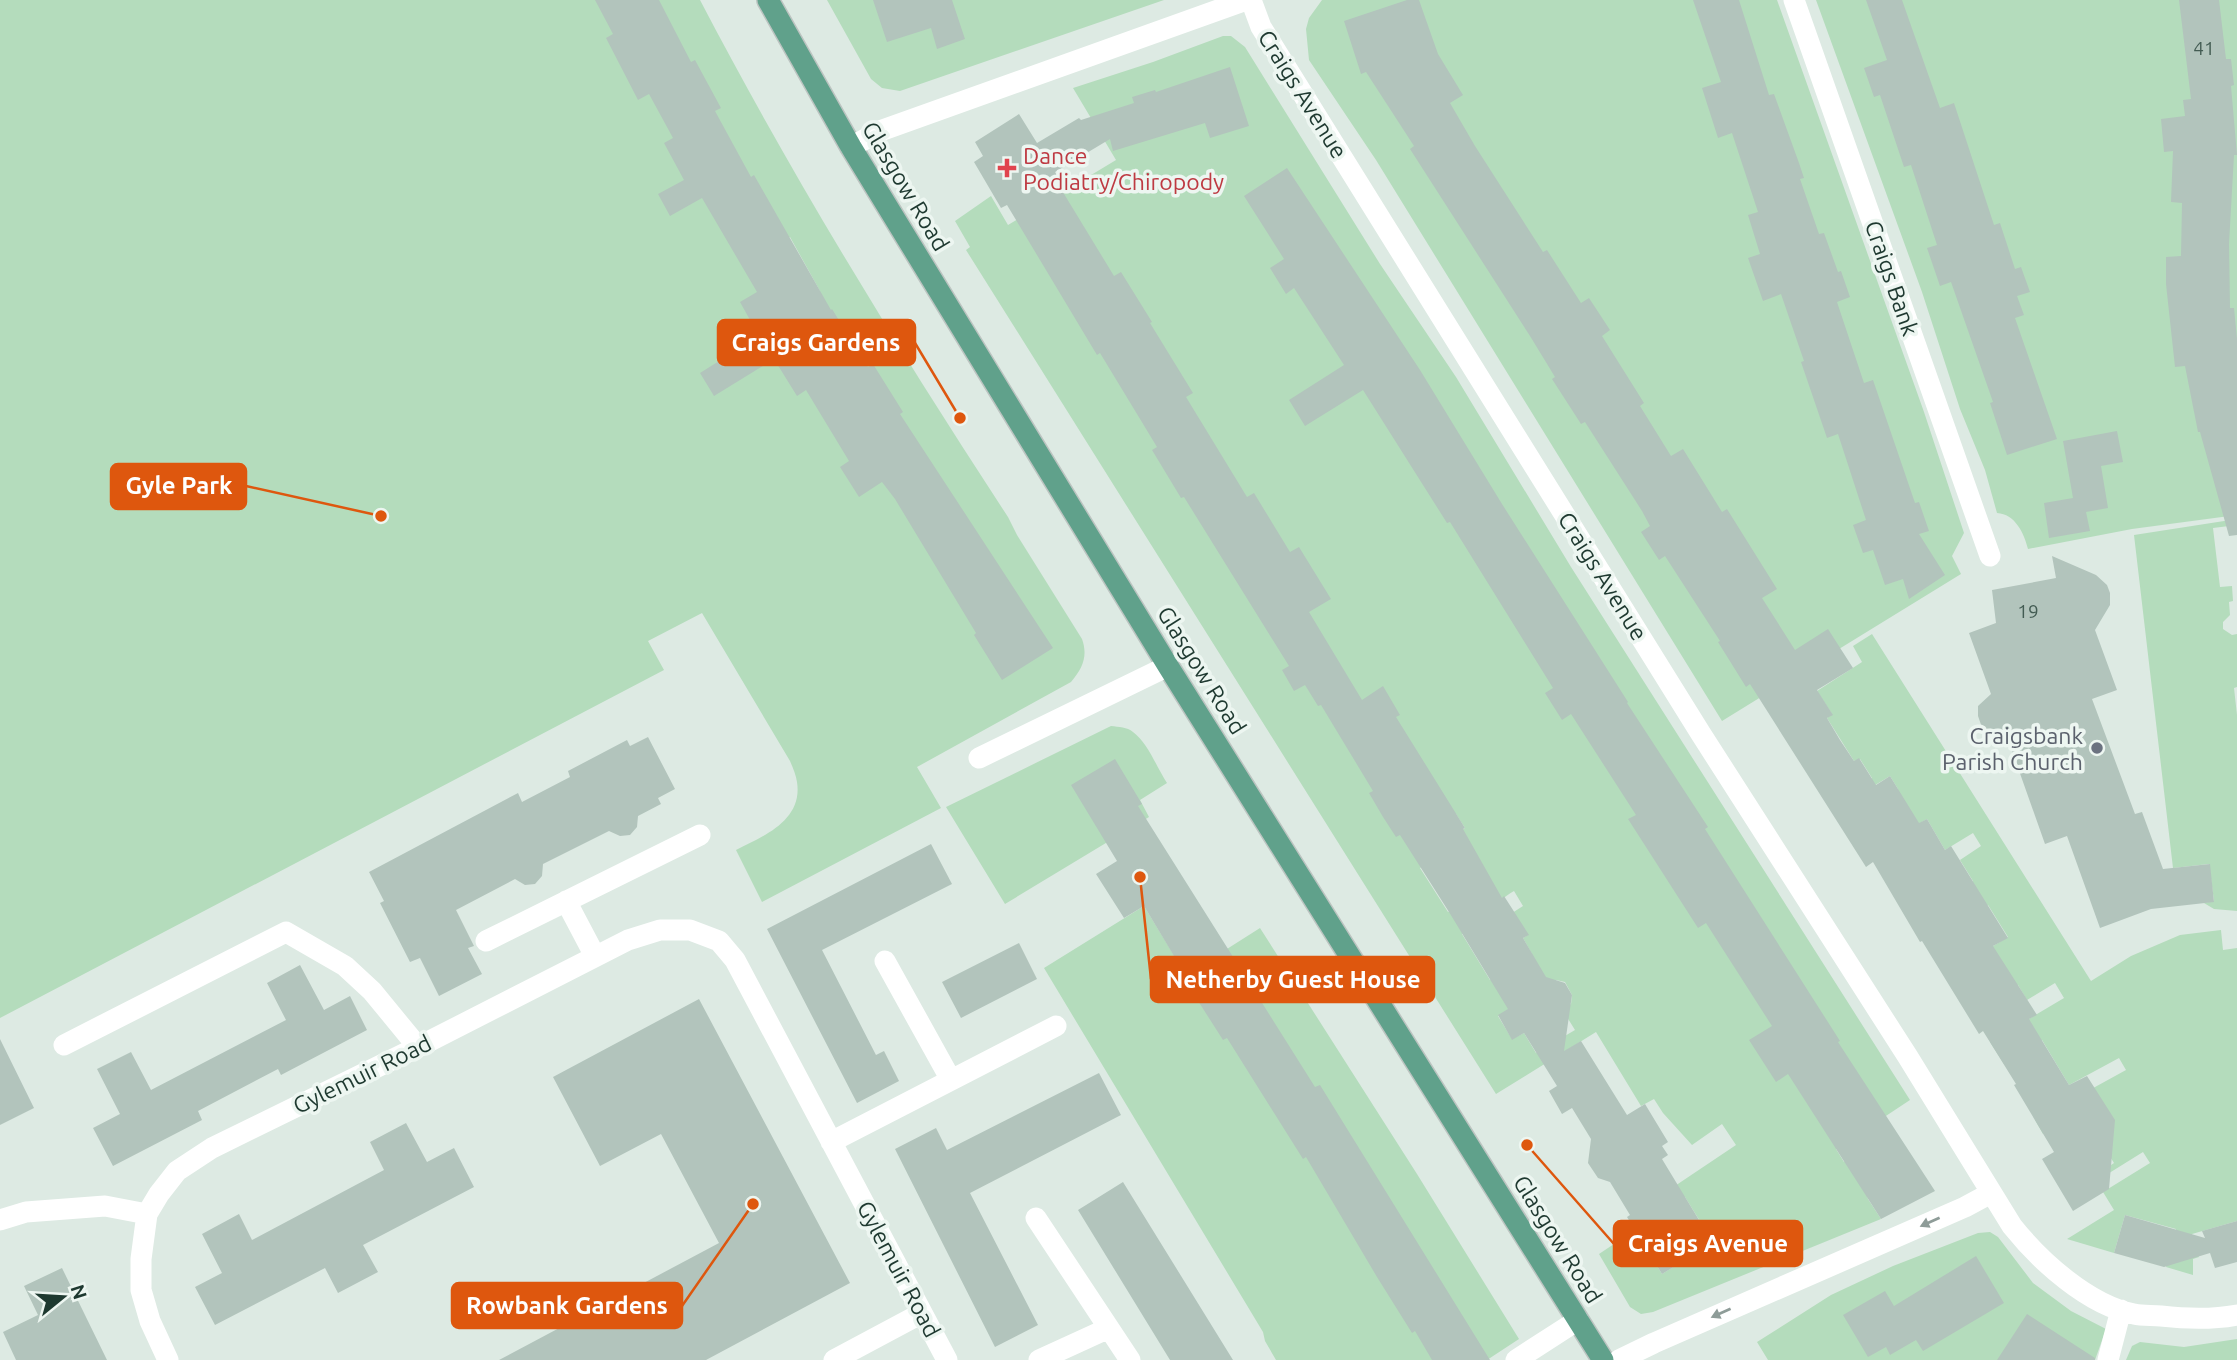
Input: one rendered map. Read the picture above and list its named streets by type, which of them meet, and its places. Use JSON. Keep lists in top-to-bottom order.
{
  "streets": {
    "main road": ["Glasgow Road"],
    "street": ["Craigs Avenue", "Craigs Bank", "Gylemuir Road"]
  },
  "places": {
    "health": ["Dance Podiatry/Chiropody"],
    "other": [
      "Craigs Gardens",
      "Gyle Park",
      "Craigsbank Parish Church",
      "Netherby Guest House",
      "Craigs Avenue",
      "Rowbank Gardens"
    ]
  },
  "house_numbers": ["41", "19"],
  "north": "right"
}
